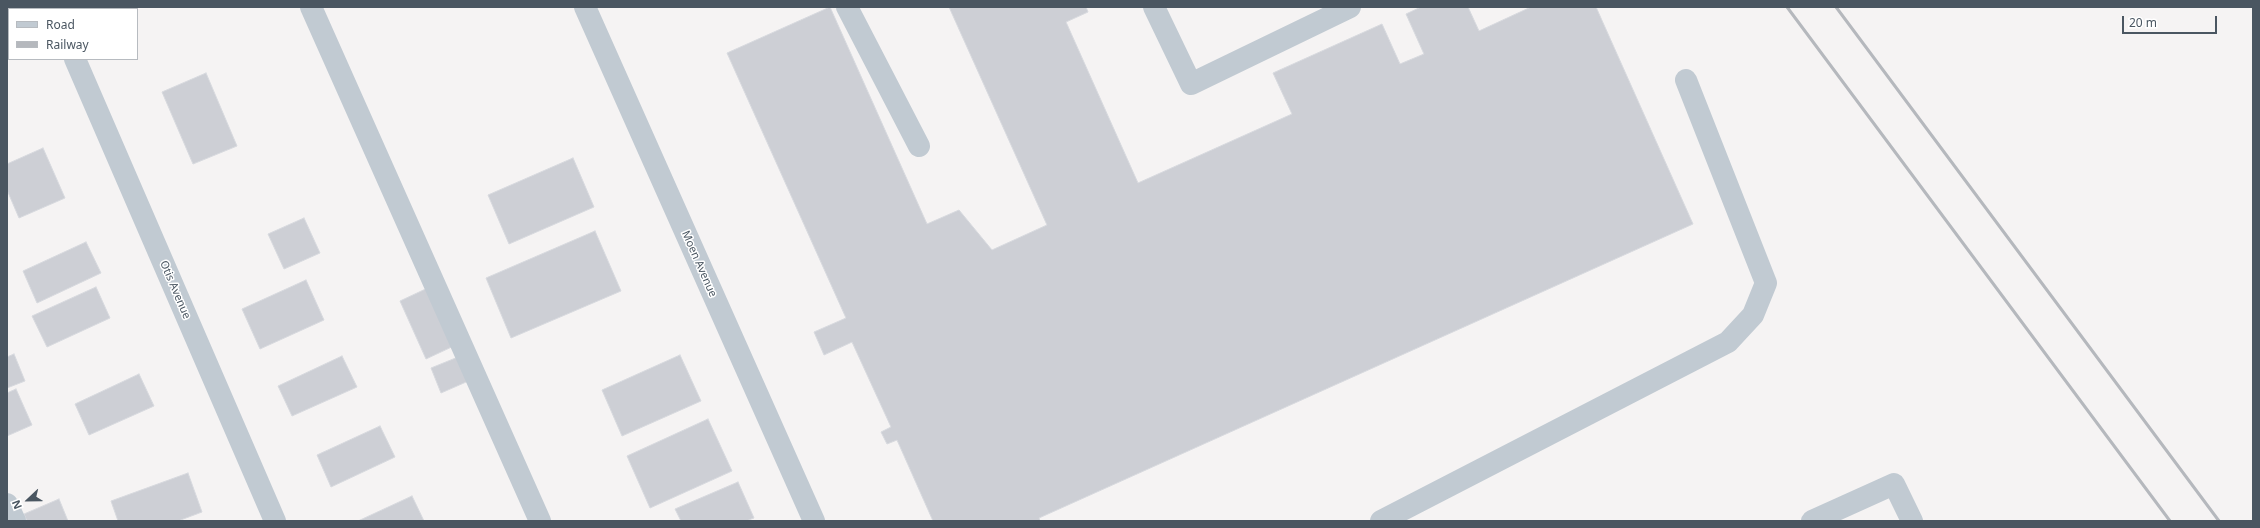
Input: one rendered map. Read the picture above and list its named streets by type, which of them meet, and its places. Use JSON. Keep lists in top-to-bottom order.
{
  "streets": {
    "street": ["Moen Avenue", "Otis Avenue"]
  },
  "legend": ["Road", "Railway"],
  "scale_bar": "20 m",
  "north": "left"
}
